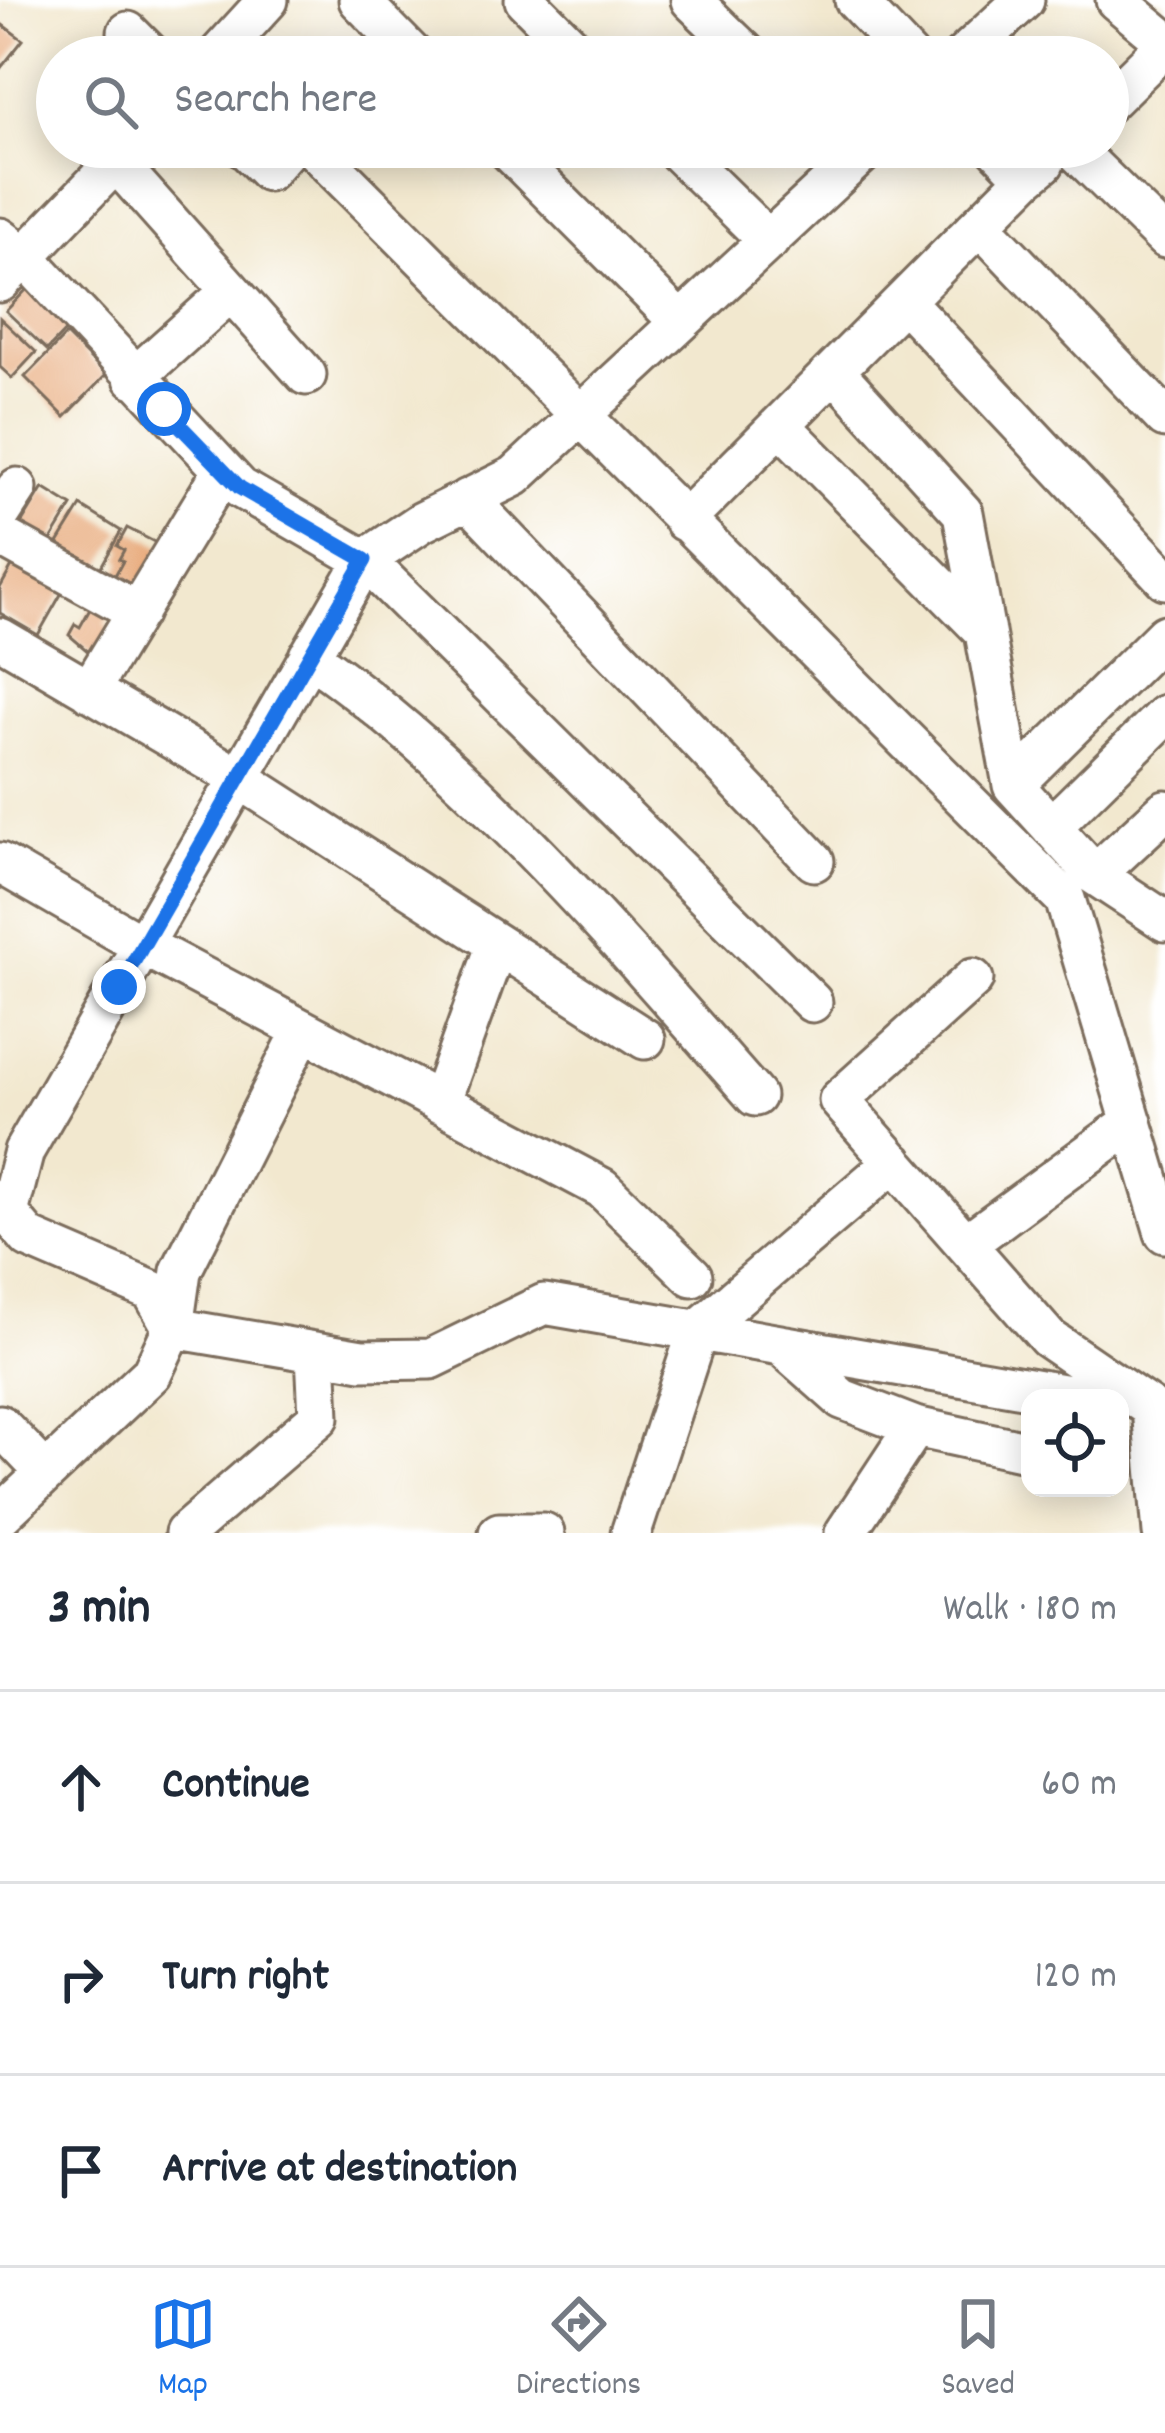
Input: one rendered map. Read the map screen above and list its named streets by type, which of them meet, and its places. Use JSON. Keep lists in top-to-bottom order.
{
  "page": {
    "search": "Search here",
    "heading": ["3 min", "Walk · 180 m"],
    "list": [
      ["Continue", "60 m"],
      ["Turn right", "120 m"],
      "Arrive at destination"
    ],
    "nav": ["Map", "Directions", "Saved"]
  }
}
